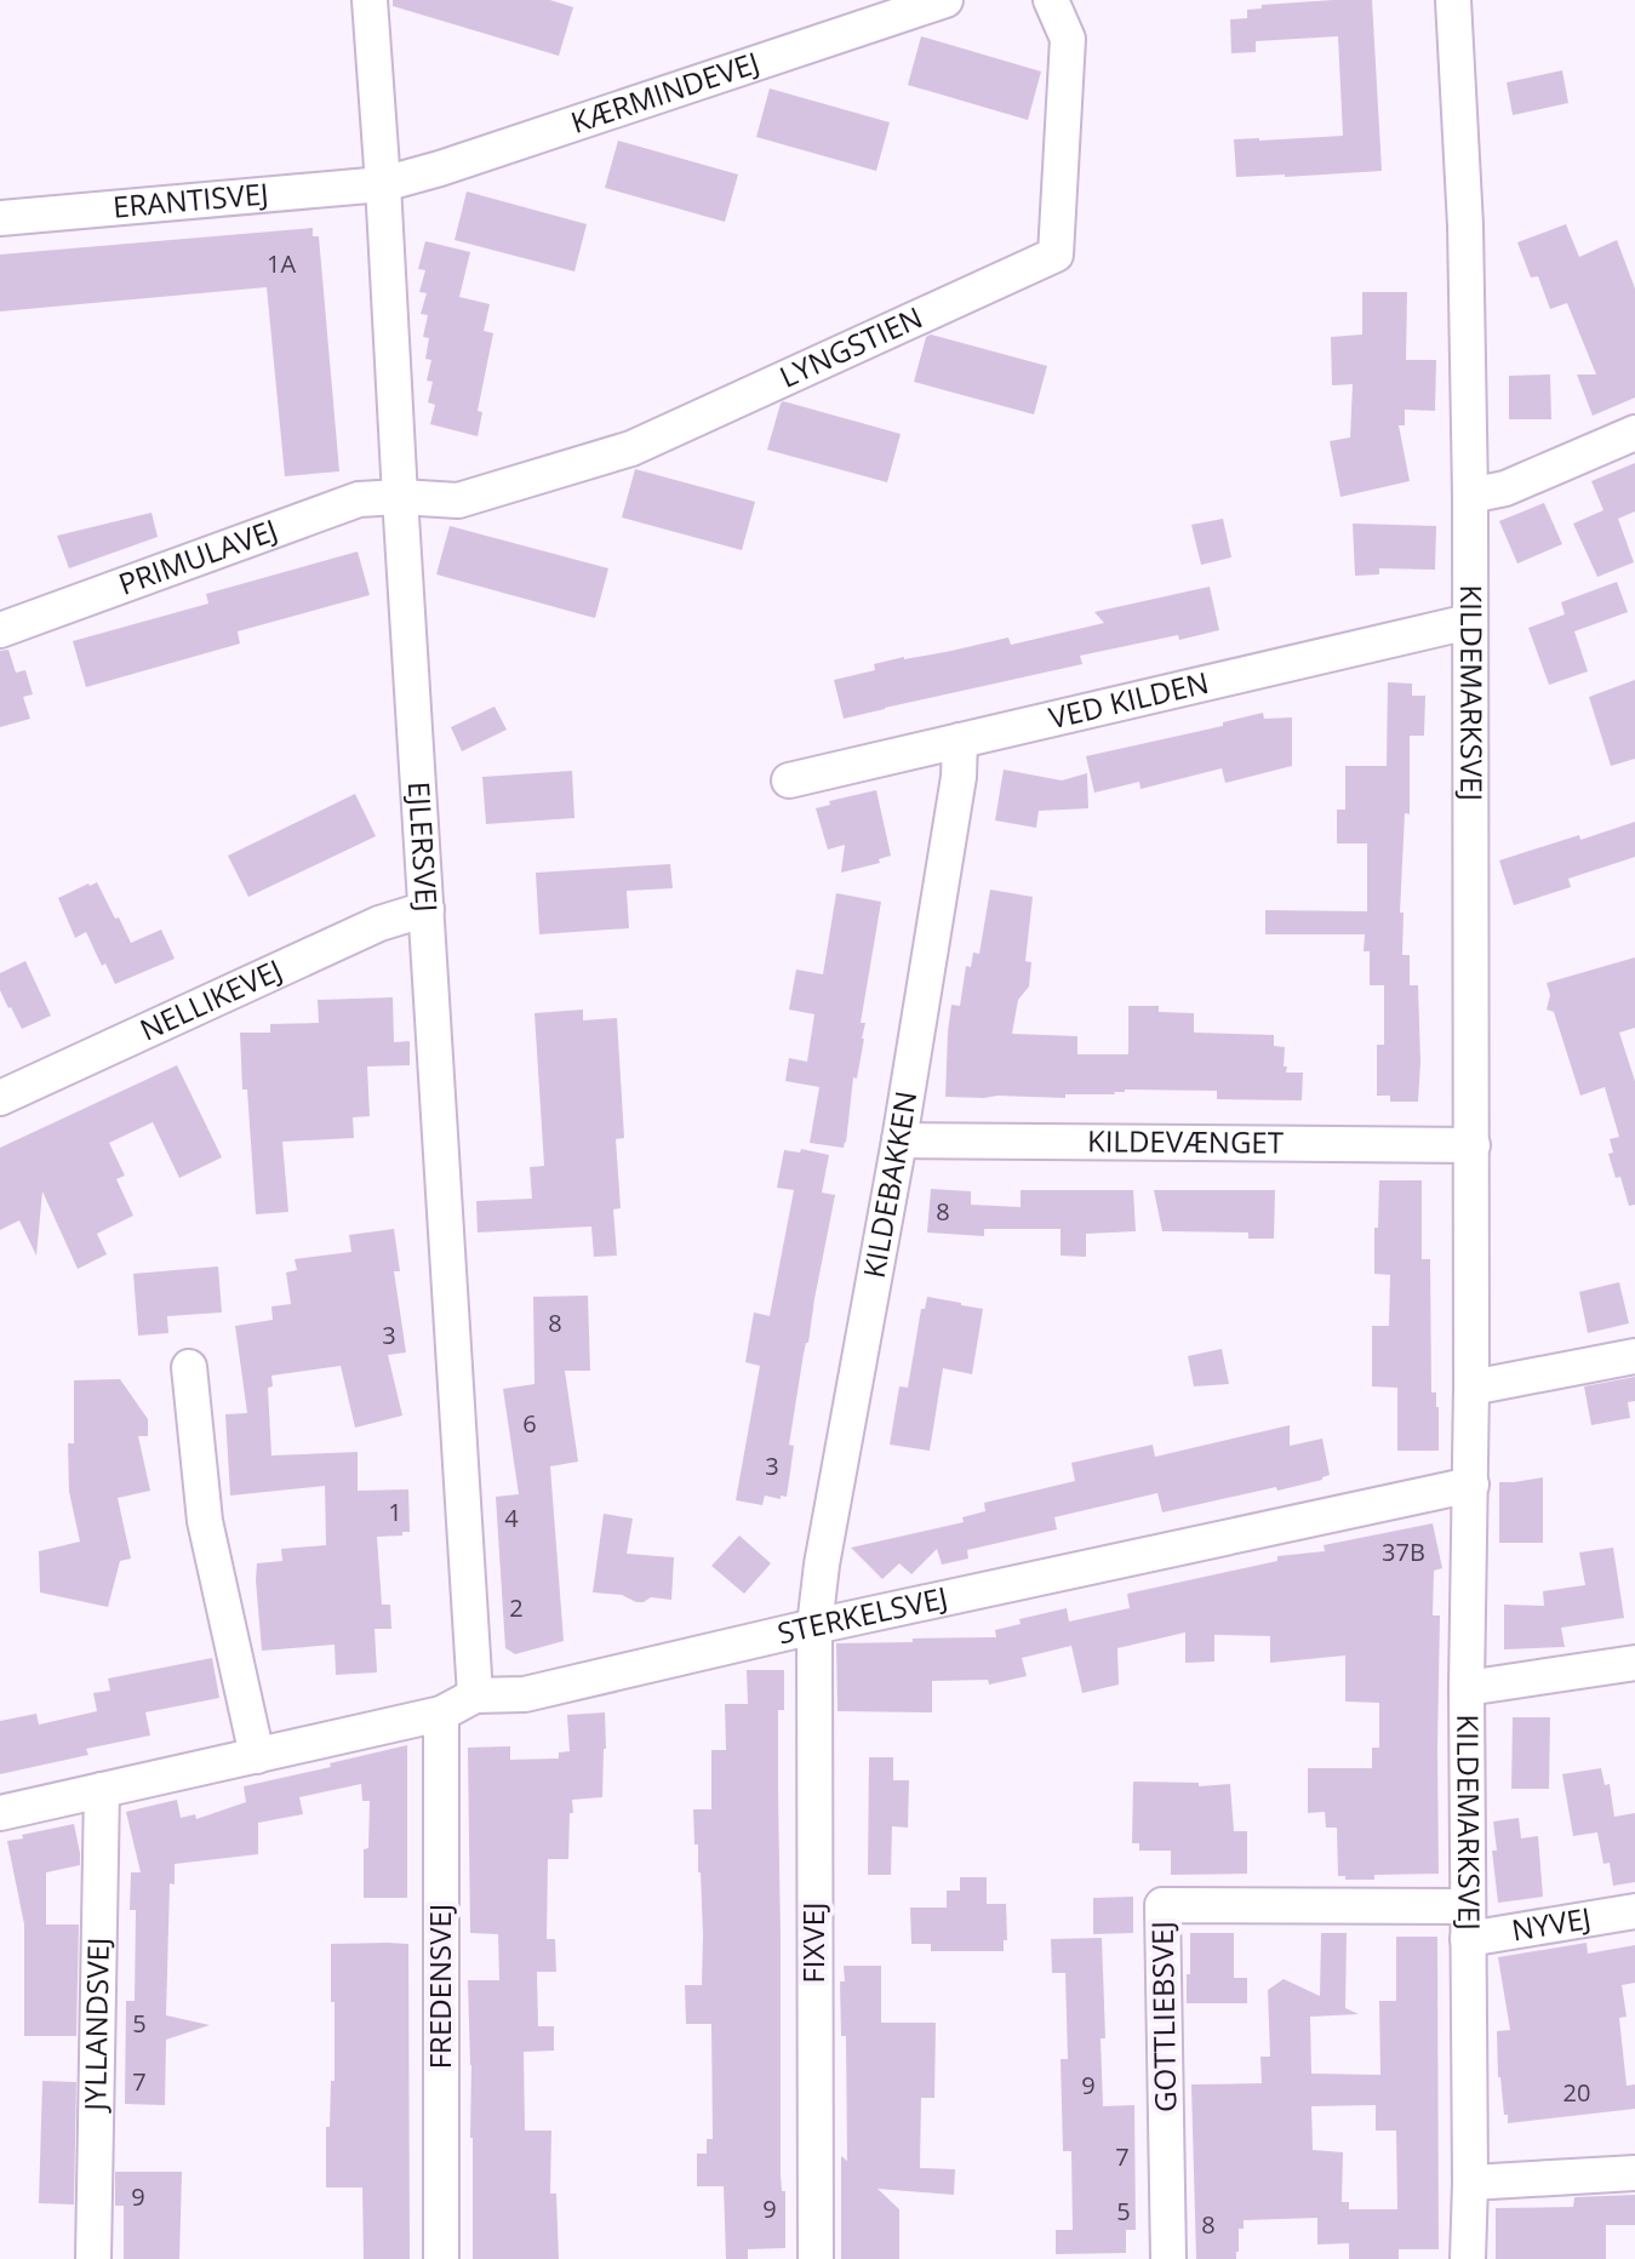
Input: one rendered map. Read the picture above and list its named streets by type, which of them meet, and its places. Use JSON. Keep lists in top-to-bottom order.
{
  "streets": {
    "street": [
      "KÆRMINDEVEJ",
      "ERANTISVEJ",
      "LYNGSTIEN",
      "PRIMULAVEJ",
      "KILDEMARKSVEJ",
      "VED KILDEN",
      "EJLERSVEJ",
      "NELLIKEVEJ",
      "KILDEVÆNGET",
      "KILDEBAKKEN",
      "STERKELSVEJ",
      "NYVEJ",
      "FIXVEJ",
      "FREDENSVEJ",
      "GOTTLIEBSVEJ",
      "JYLLANDSVEJ"
    ]
  },
  "crossings": [
    ["KÆRMINDEVEJ", "ERANTISVEJ"],
    ["KÆRMINDEVEJ", "EJLERSVEJ"],
    ["ERANTISVEJ", "EJLERSVEJ"],
    ["LYNGSTIEN", "PRIMULAVEJ"],
    ["LYNGSTIEN", "EJLERSVEJ"],
    ["PRIMULAVEJ", "EJLERSVEJ"],
    ["KILDEMARKSVEJ", "VED KILDEN"],
    ["KILDEMARKSVEJ", "KILDEVÆNGET"],
    ["KILDEMARKSVEJ", "STERKELSVEJ"],
    ["KILDEMARKSVEJ", "NYVEJ"],
    ["KILDEMARKSVEJ", "GOTTLIEBSVEJ"],
    ["VED KILDEN", "KILDEBAKKEN"],
    ["EJLERSVEJ", "NELLIKEVEJ"],
    ["EJLERSVEJ", "STERKELSVEJ"],
    ["KILDEVÆNGET", "KILDEBAKKEN"],
    ["KILDEBAKKEN", "STERKELSVEJ"],
    ["KILDEBAKKEN", "FIXVEJ"],
    ["STERKELSVEJ", "FIXVEJ"],
    ["STERKELSVEJ", "FREDENSVEJ"],
    ["STERKELSVEJ", "JYLLANDSVEJ"],
    ["NYVEJ", "GOTTLIEBSVEJ"]
  ],
  "house_numbers": [
    "1A",
    "8",
    "8",
    "3",
    "6",
    "3",
    "1",
    "4",
    "37B",
    "2",
    "5",
    "7",
    "9",
    "20",
    "7",
    "9",
    "9",
    "5",
    "8"
  ]
}
